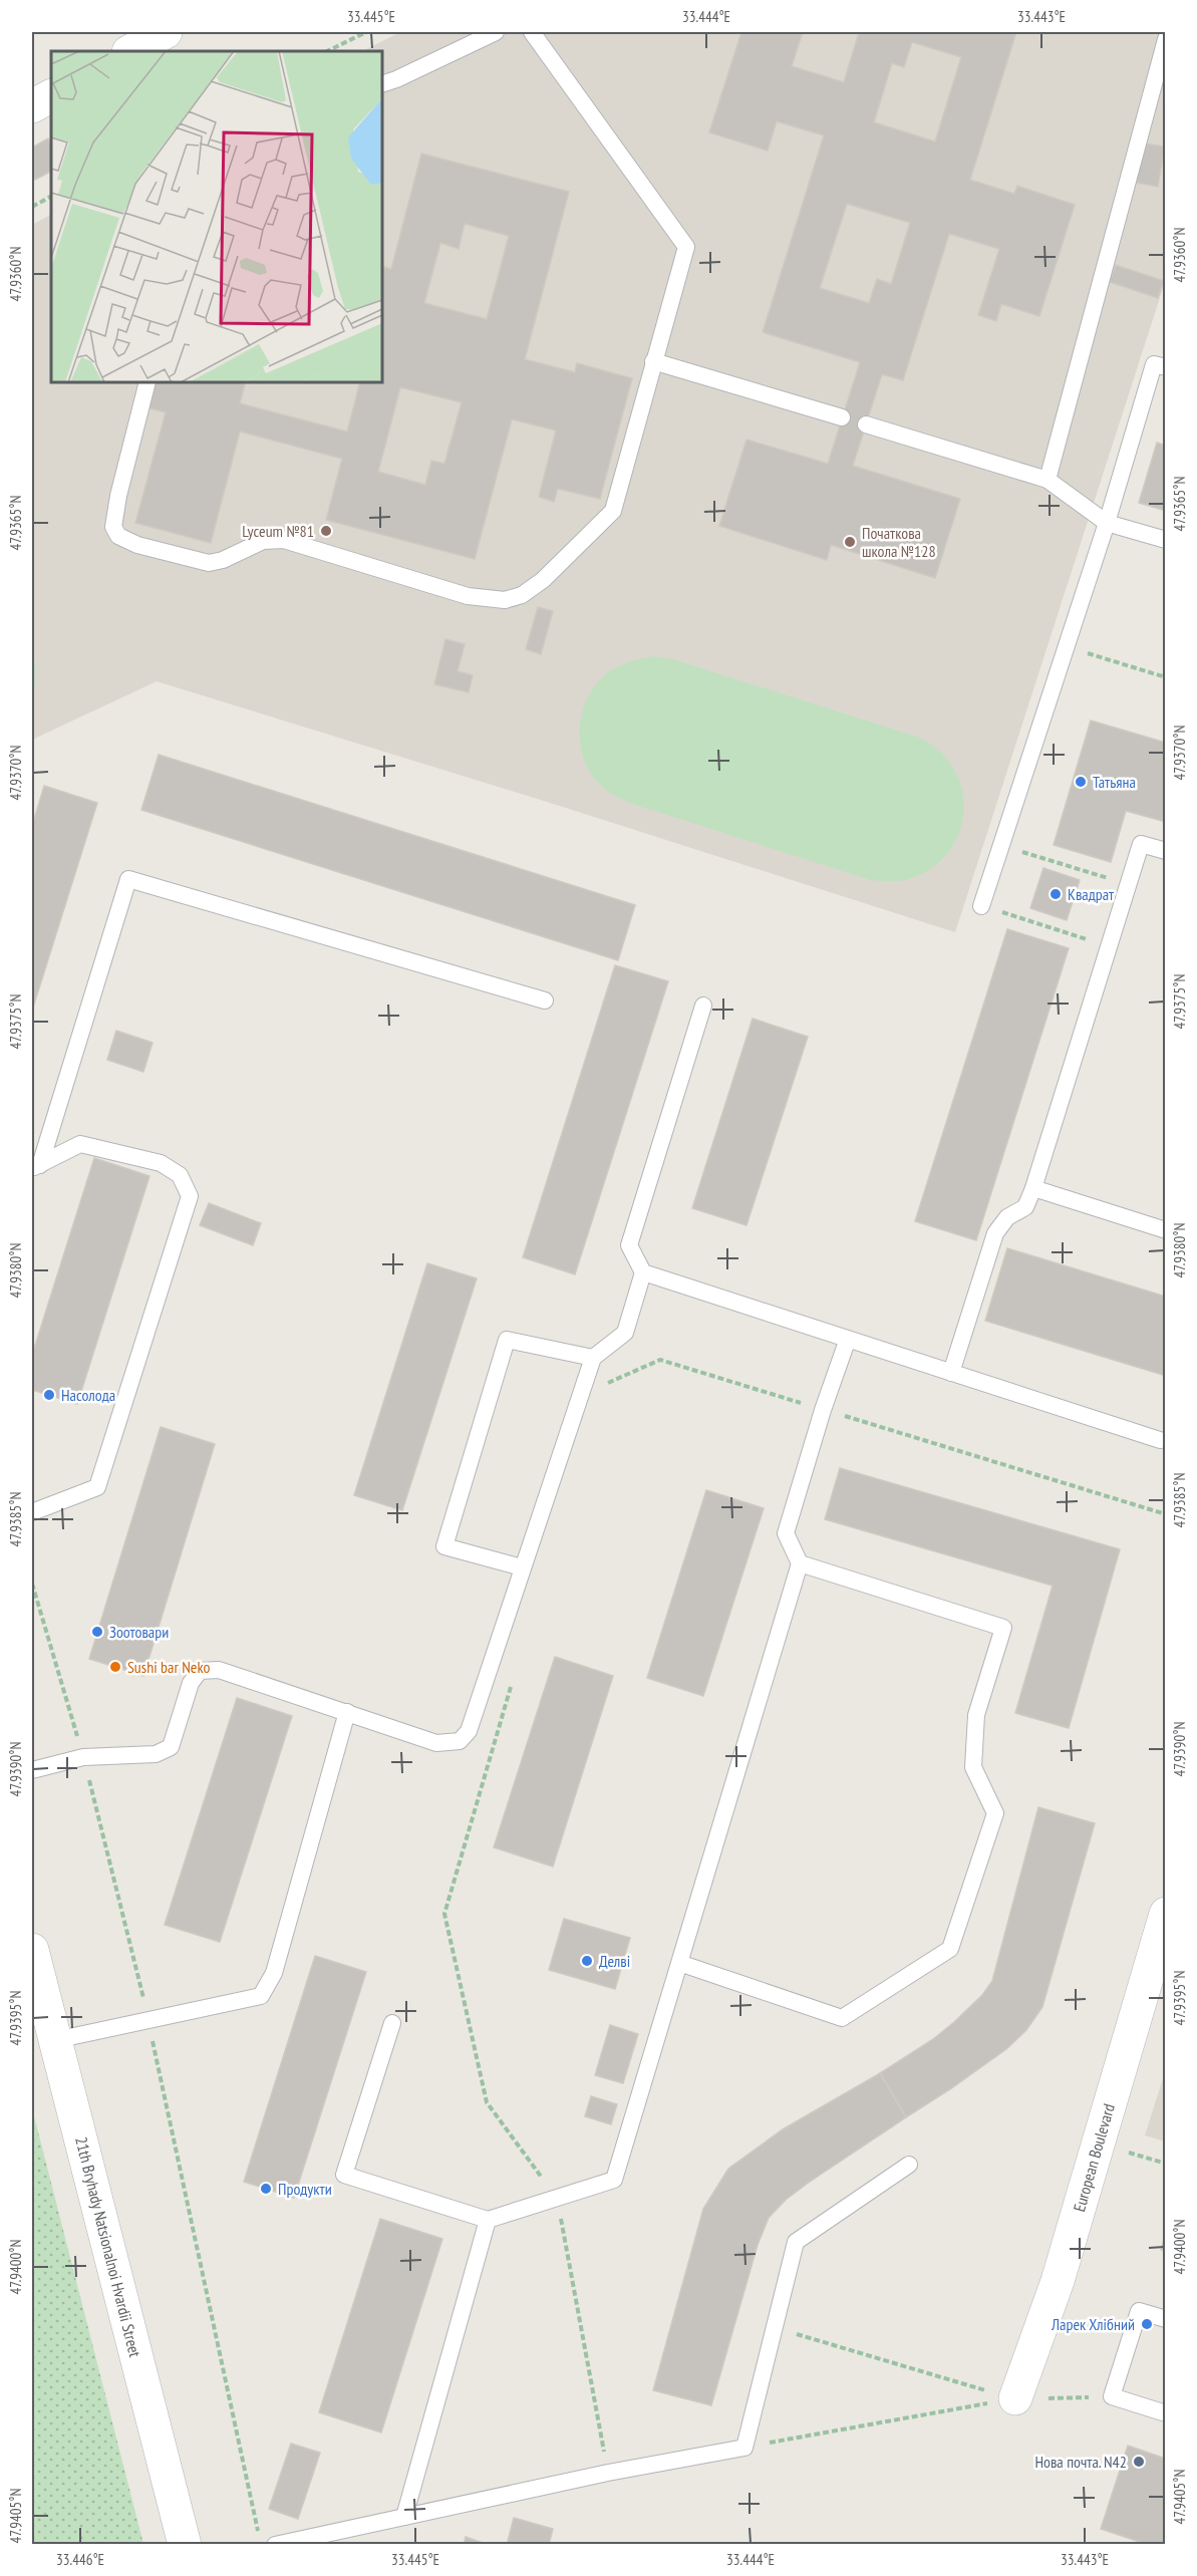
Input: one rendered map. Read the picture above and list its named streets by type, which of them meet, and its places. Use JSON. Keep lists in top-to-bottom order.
{
  "streets": {
    "street": ["European Boulevard", "21th Bryhady Natsionalnoi Hvardii Street"]
  },
  "places": [
    "Lyceum №81",
    "Початкова школа №128",
    "Татьяна",
    "Квадрат",
    "Насолода",
    "Зоотовари",
    "Sushi bar Neko",
    "Делві",
    "Продукти",
    "Ларек Хлібний",
    "Нова почта. N42"
  ],
  "coordinates": [
    "33.445°E",
    "33.444°E",
    "33.443°E",
    "47.9360°N",
    "47.9365°N",
    "47.9370°N",
    "47.9375°N",
    "47.9380°N",
    "47.9385°N",
    "47.9390°N",
    "47.9395°N",
    "47.9400°N",
    "47.9405°N",
    "33.446°E"
  ]
}
